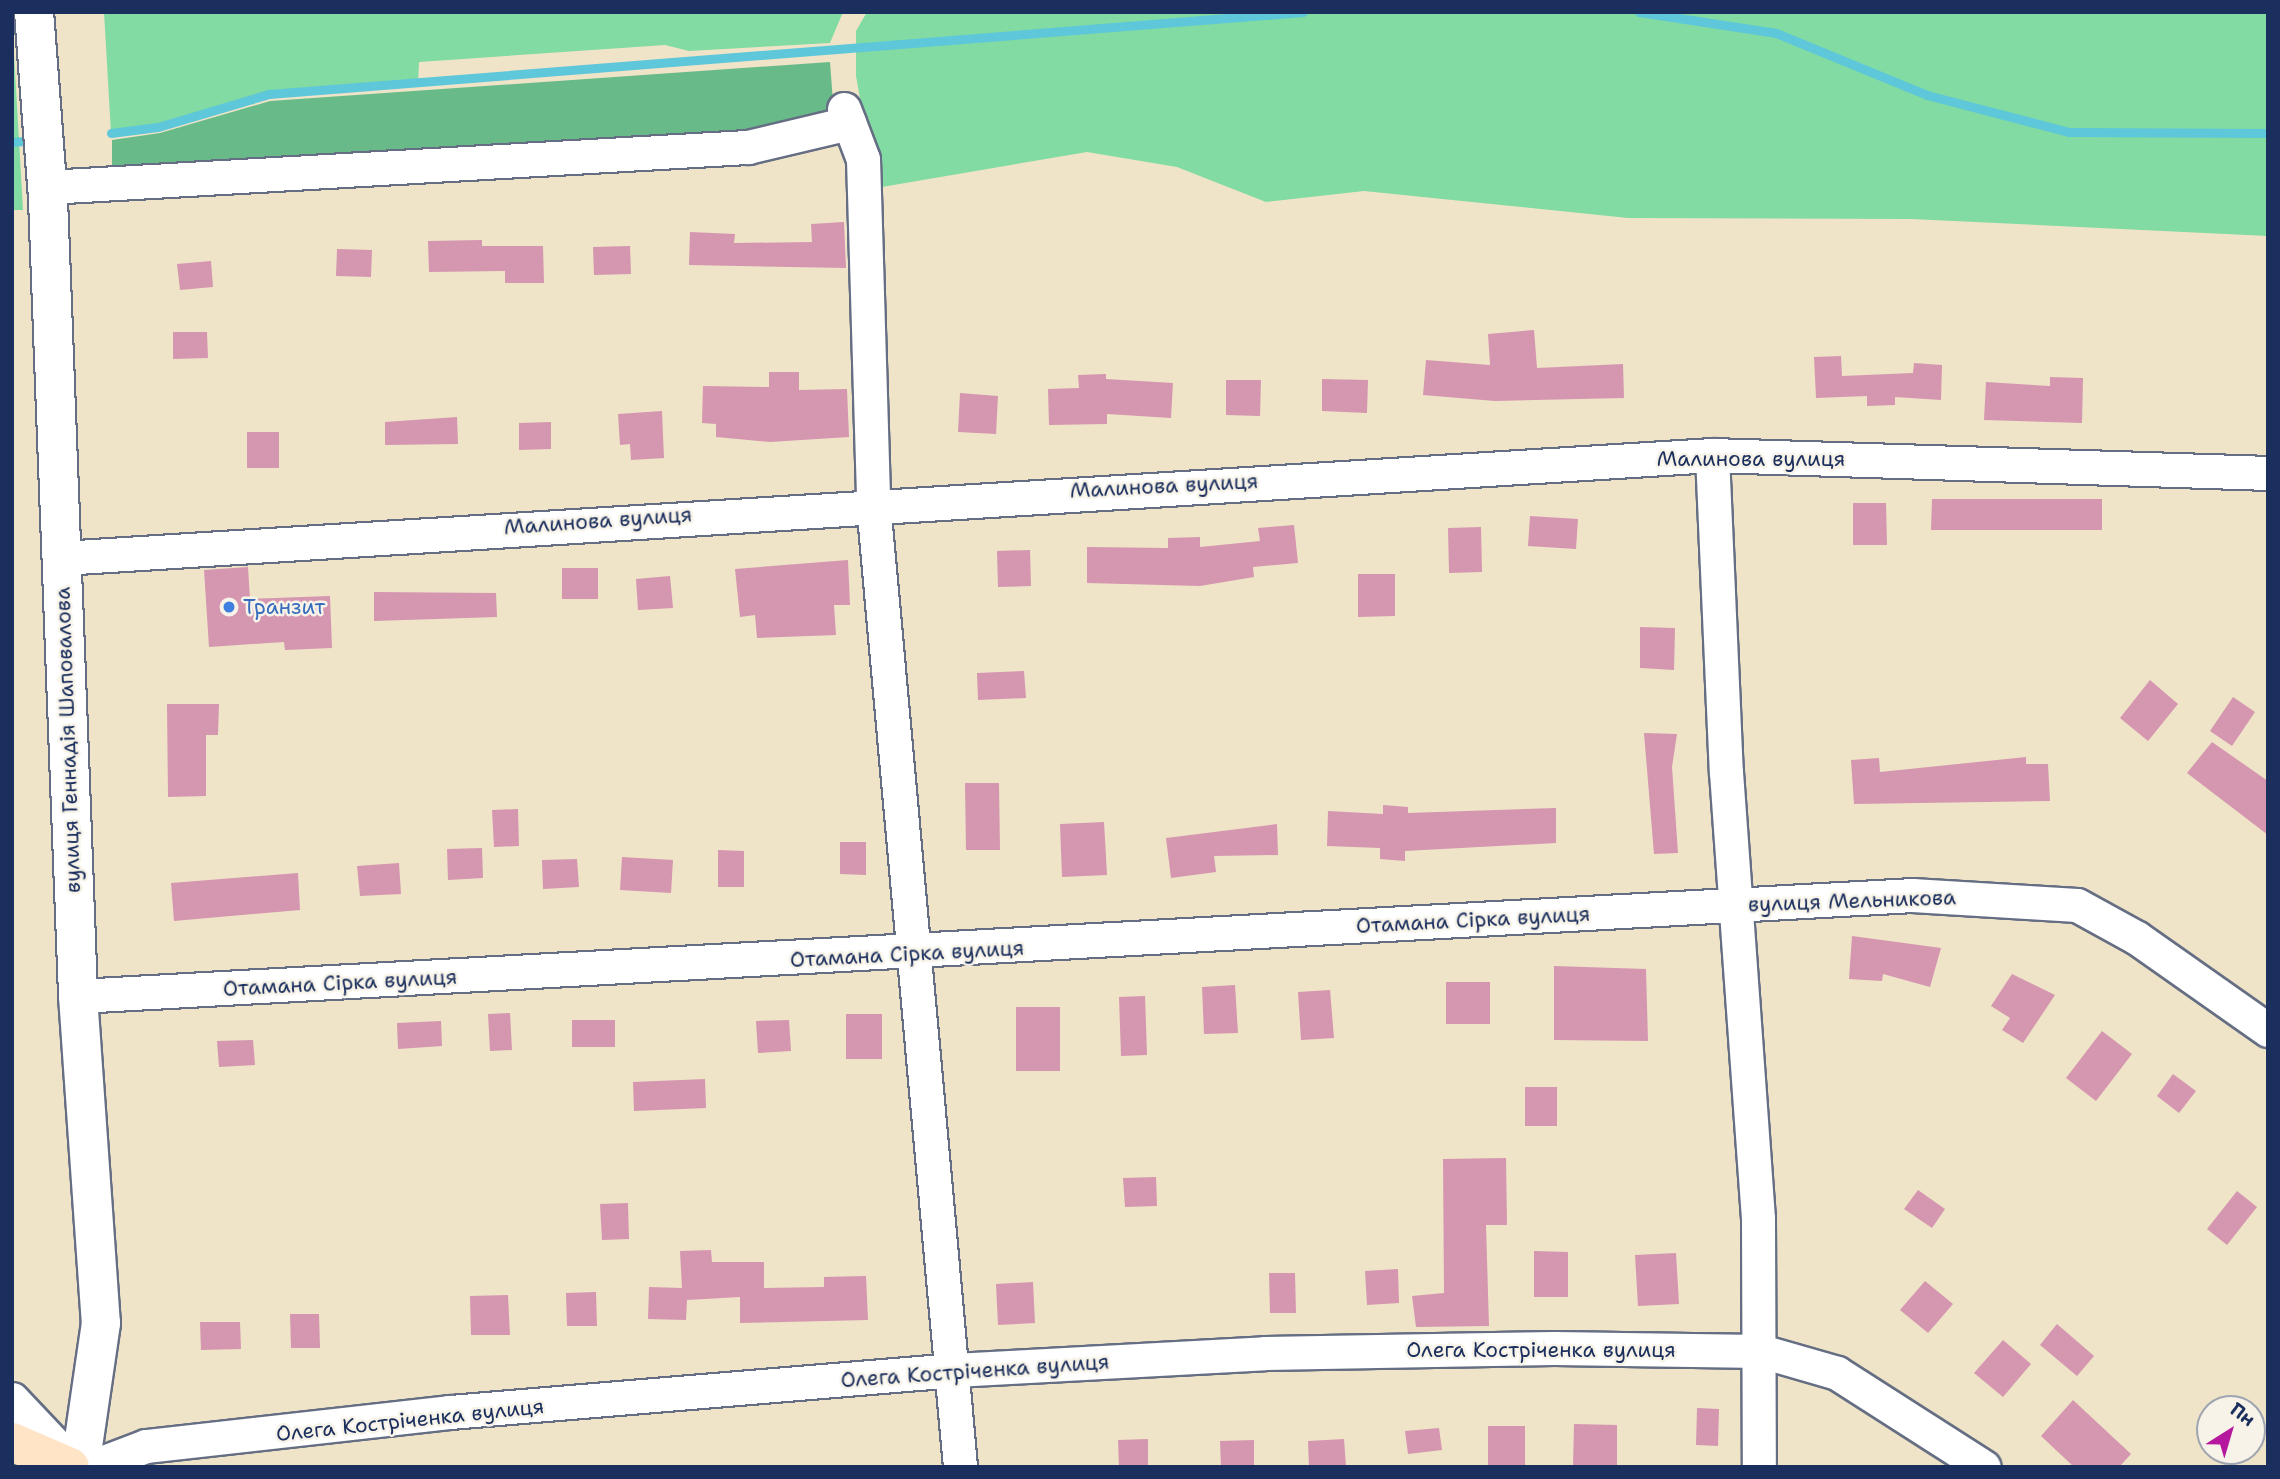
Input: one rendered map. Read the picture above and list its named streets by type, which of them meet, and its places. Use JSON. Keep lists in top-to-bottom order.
{
  "streets": {
    "street": [
      "Малинова вулиця",
      "вулиця Геннадія Шаповалова",
      "вулиця Мельникова",
      "Отамана Сірка вулиця",
      "Олега Костріченка вулиця"
    ]
  },
  "crossings": [
    ["Малинова вулиця", "вулиця Геннадія Шаповалова"],
    ["вулиця Геннадія Шаповалова", "Отамана Сірка вулиця"],
    ["вулиця Мельникова", "Отамана Сірка вулиця"]
  ],
  "places": ["Транзит"],
  "north": "top right"
}
